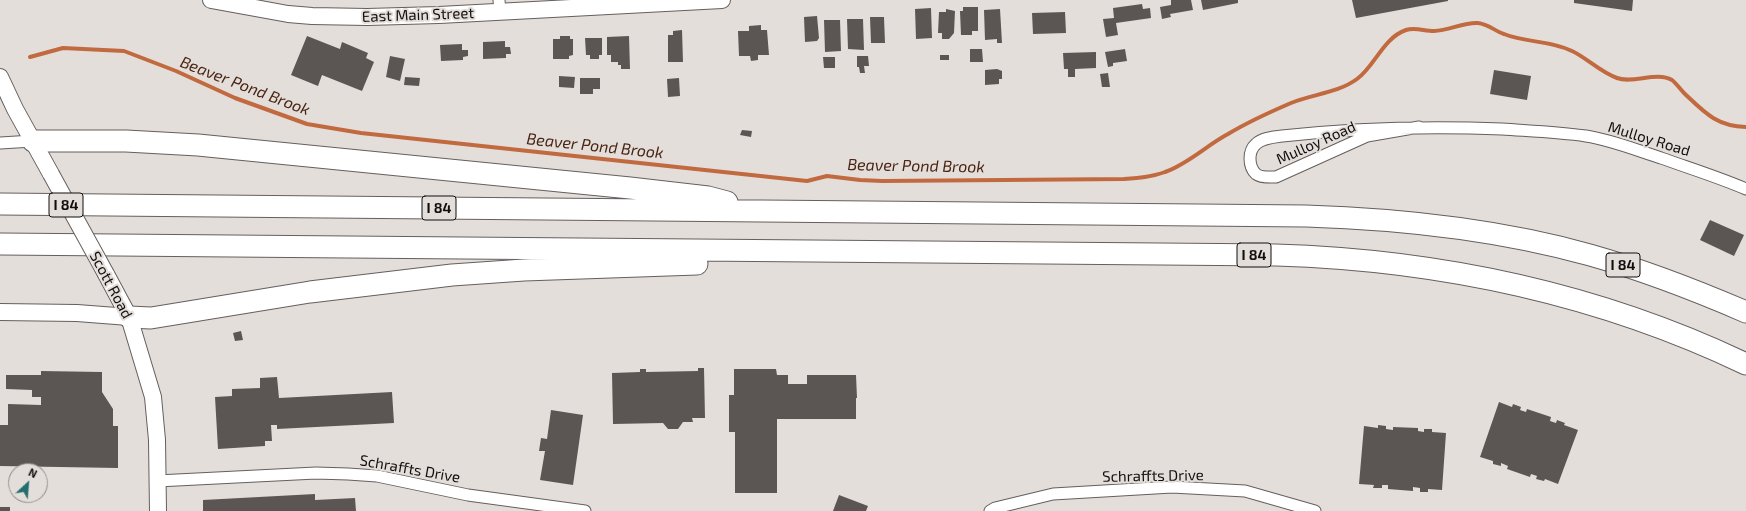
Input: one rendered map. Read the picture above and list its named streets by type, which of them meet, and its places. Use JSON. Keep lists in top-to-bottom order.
{
  "streets": {
    "highway": ["I 84"],
    "main road": ["East Main Street", "Scott Road"],
    "street": ["Mulloy Road", "Schraffts Drive"]
  },
  "crossings": [
    ["Scott Road", "Schraffts Drive"]
  ],
  "water": ["Beaver Pond Brook"],
  "north": "top right"
}
